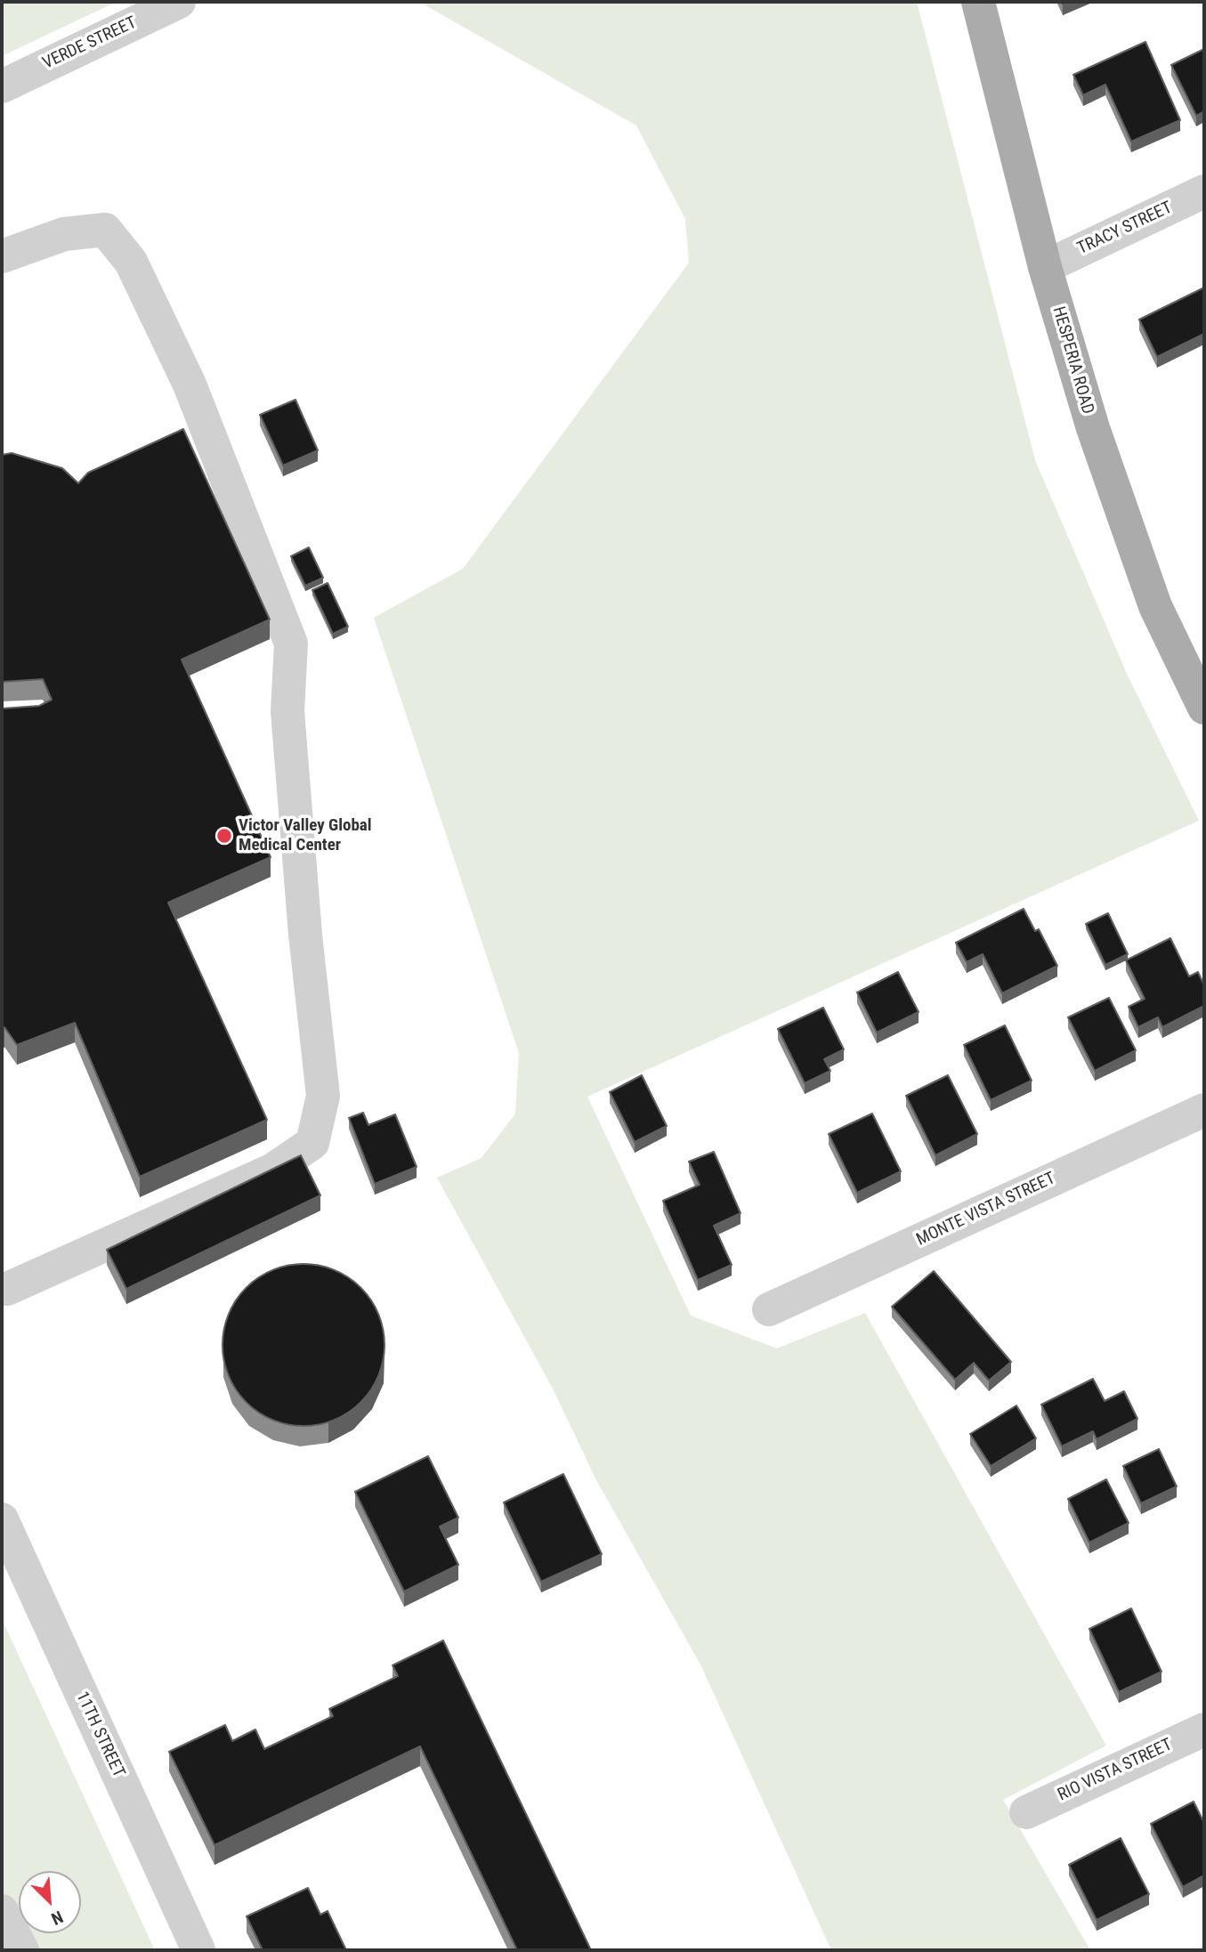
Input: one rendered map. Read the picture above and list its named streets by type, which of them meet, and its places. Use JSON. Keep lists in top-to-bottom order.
{
  "streets": {
    "main road": ["HESPERIA ROAD"],
    "street": [
      "VERDE STREET",
      "TRACY STREET",
      "MONTE VISTA STREET",
      "11TH STREET",
      "RIO VISTA STREET"
    ]
  },
  "crossings": [
    ["TRACY STREET", "HESPERIA ROAD"]
  ],
  "places": ["Victor Valley Global Medical Center"],
  "north": "bottom right"
}
